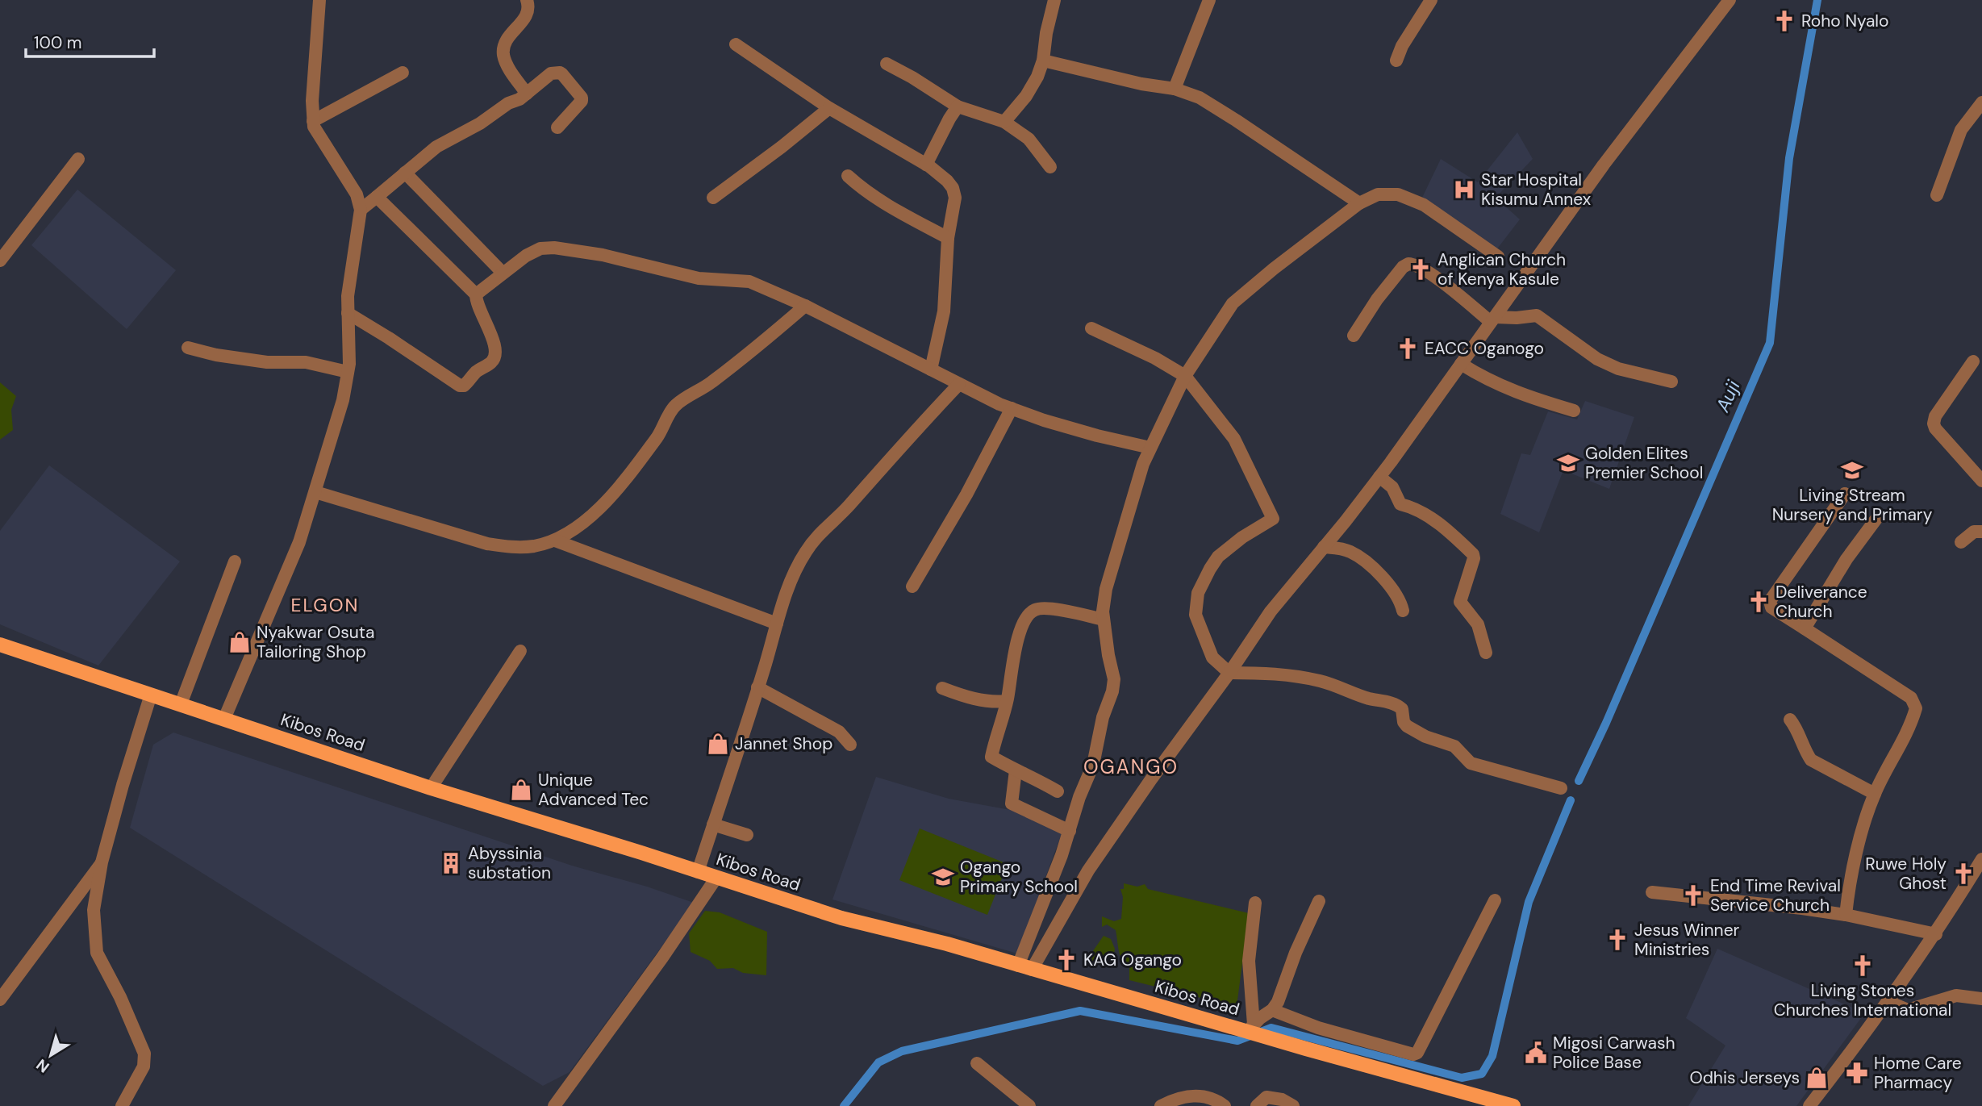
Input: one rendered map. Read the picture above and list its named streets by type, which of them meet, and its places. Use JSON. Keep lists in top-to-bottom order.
{
  "streets": {
    "main road": ["Kibos Road"]
  },
  "districts": ["ELGON", "OGANGO"],
  "water": ["Auji"],
  "places": {
    "church": [
      "Roho Nyalo",
      "Anglican Church of Kenya Kasule",
      "EACC Oganogo",
      "Deliverance Church",
      "Ruwe Holy Ghost",
      "End Time Revival Service Church",
      "Jesus Winner Ministries",
      "KAG Ogango",
      "Living Stones Churches International"
    ],
    "hospital": ["Star Hospital Kisumu Annex"],
    "school or university": ["Golden Elites Premier School", "Living Stream Nursery and Primary", "Ogango Primary School"],
    "shop": [
      "Nyakwar Osuta Tailoring Shop",
      "Jannet Shop",
      "Unique Advanced Tec",
      "Odhis Jerseys"
    ],
    "building": ["Abyssinia substation"],
    "public building": ["Migosi Carwash Police Base"],
    "pharmacy": ["Home Care Pharmacy"]
  },
  "scale_bar": "100 m",
  "north": "bottom left"
}
